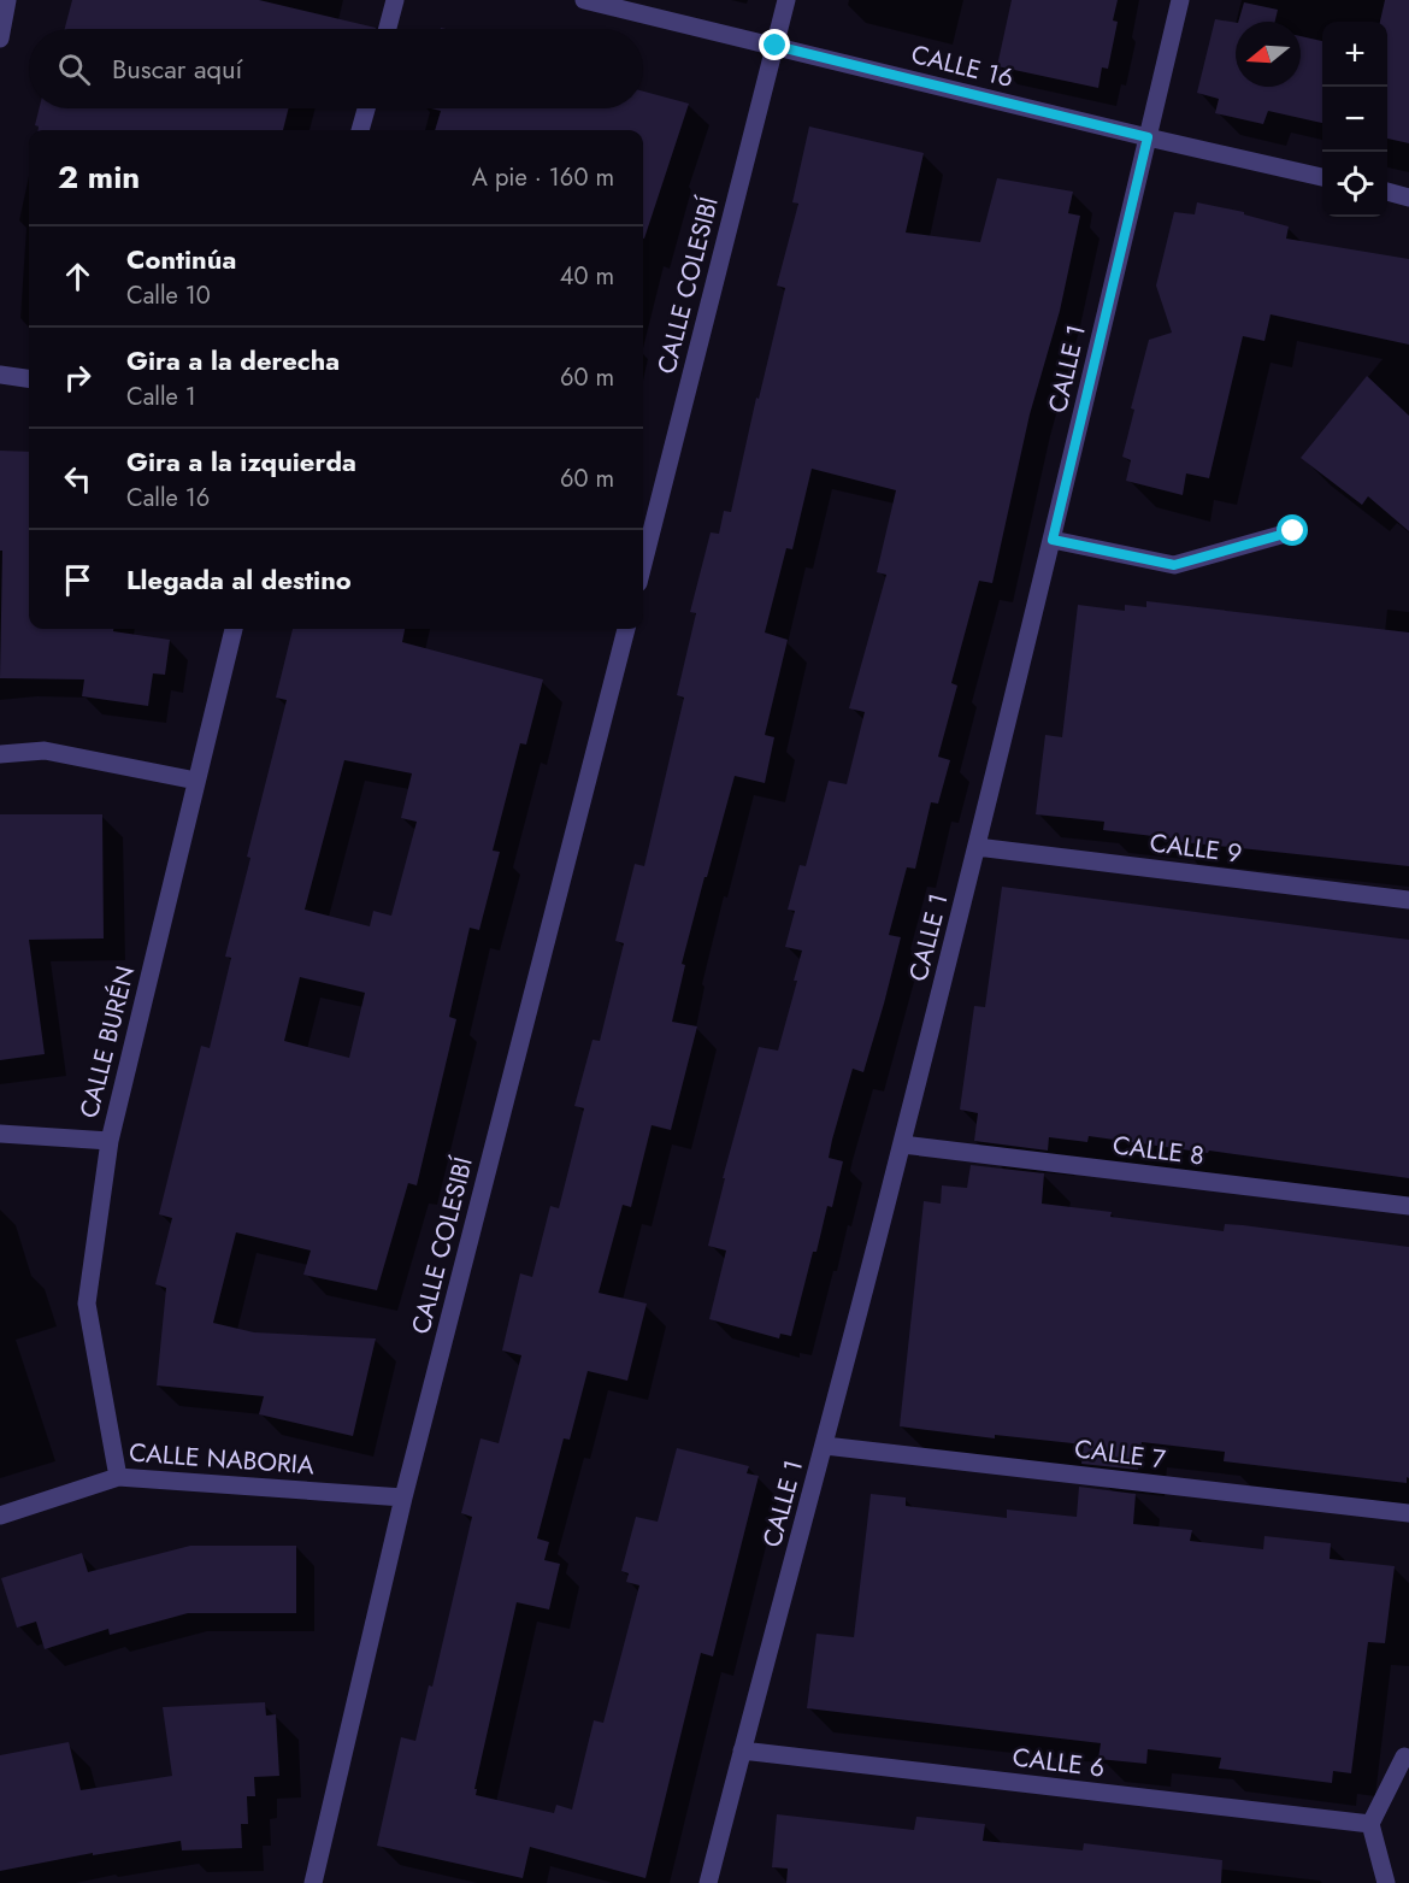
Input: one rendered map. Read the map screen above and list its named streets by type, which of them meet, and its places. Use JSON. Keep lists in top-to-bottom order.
{
  "streets": {
    "street": [
      "CALLE 16",
      "CALLE COLESIBÍ",
      "CALLE 1",
      "CALLE 9",
      "CALLE BURÉN",
      "CALLE 8",
      "CALLE 7",
      "CALLE NABORIA",
      "CALLE 6"
    ]
  },
  "crossings": [
    ["CALLE 16", "CALLE COLESIBÍ"],
    ["CALLE 16", "CALLE 1"],
    ["CALLE COLESIBÍ", "CALLE NABORIA"],
    ["CALLE 1", "CALLE 9"],
    ["CALLE 1", "CALLE 8"],
    ["CALLE 1", "CALLE 7"],
    ["CALLE 1", "CALLE 6"],
    ["CALLE BURÉN", "CALLE NABORIA"]
  ],
  "north": "left",
  "page": {
    "map_buttons": ["+", "−"],
    "search": "Buscar aquí",
    "heading": ["2 min", "A pie · 160 m"],
    "list": [
      ["Continúa", "Calle 10", "40 m"],
      ["Gira a la derecha", "Calle 1", "60 m"],
      ["Gira a la izquierda", "Calle 16", "60 m"],
      "Llegada al destino"
    ]
  }
}
